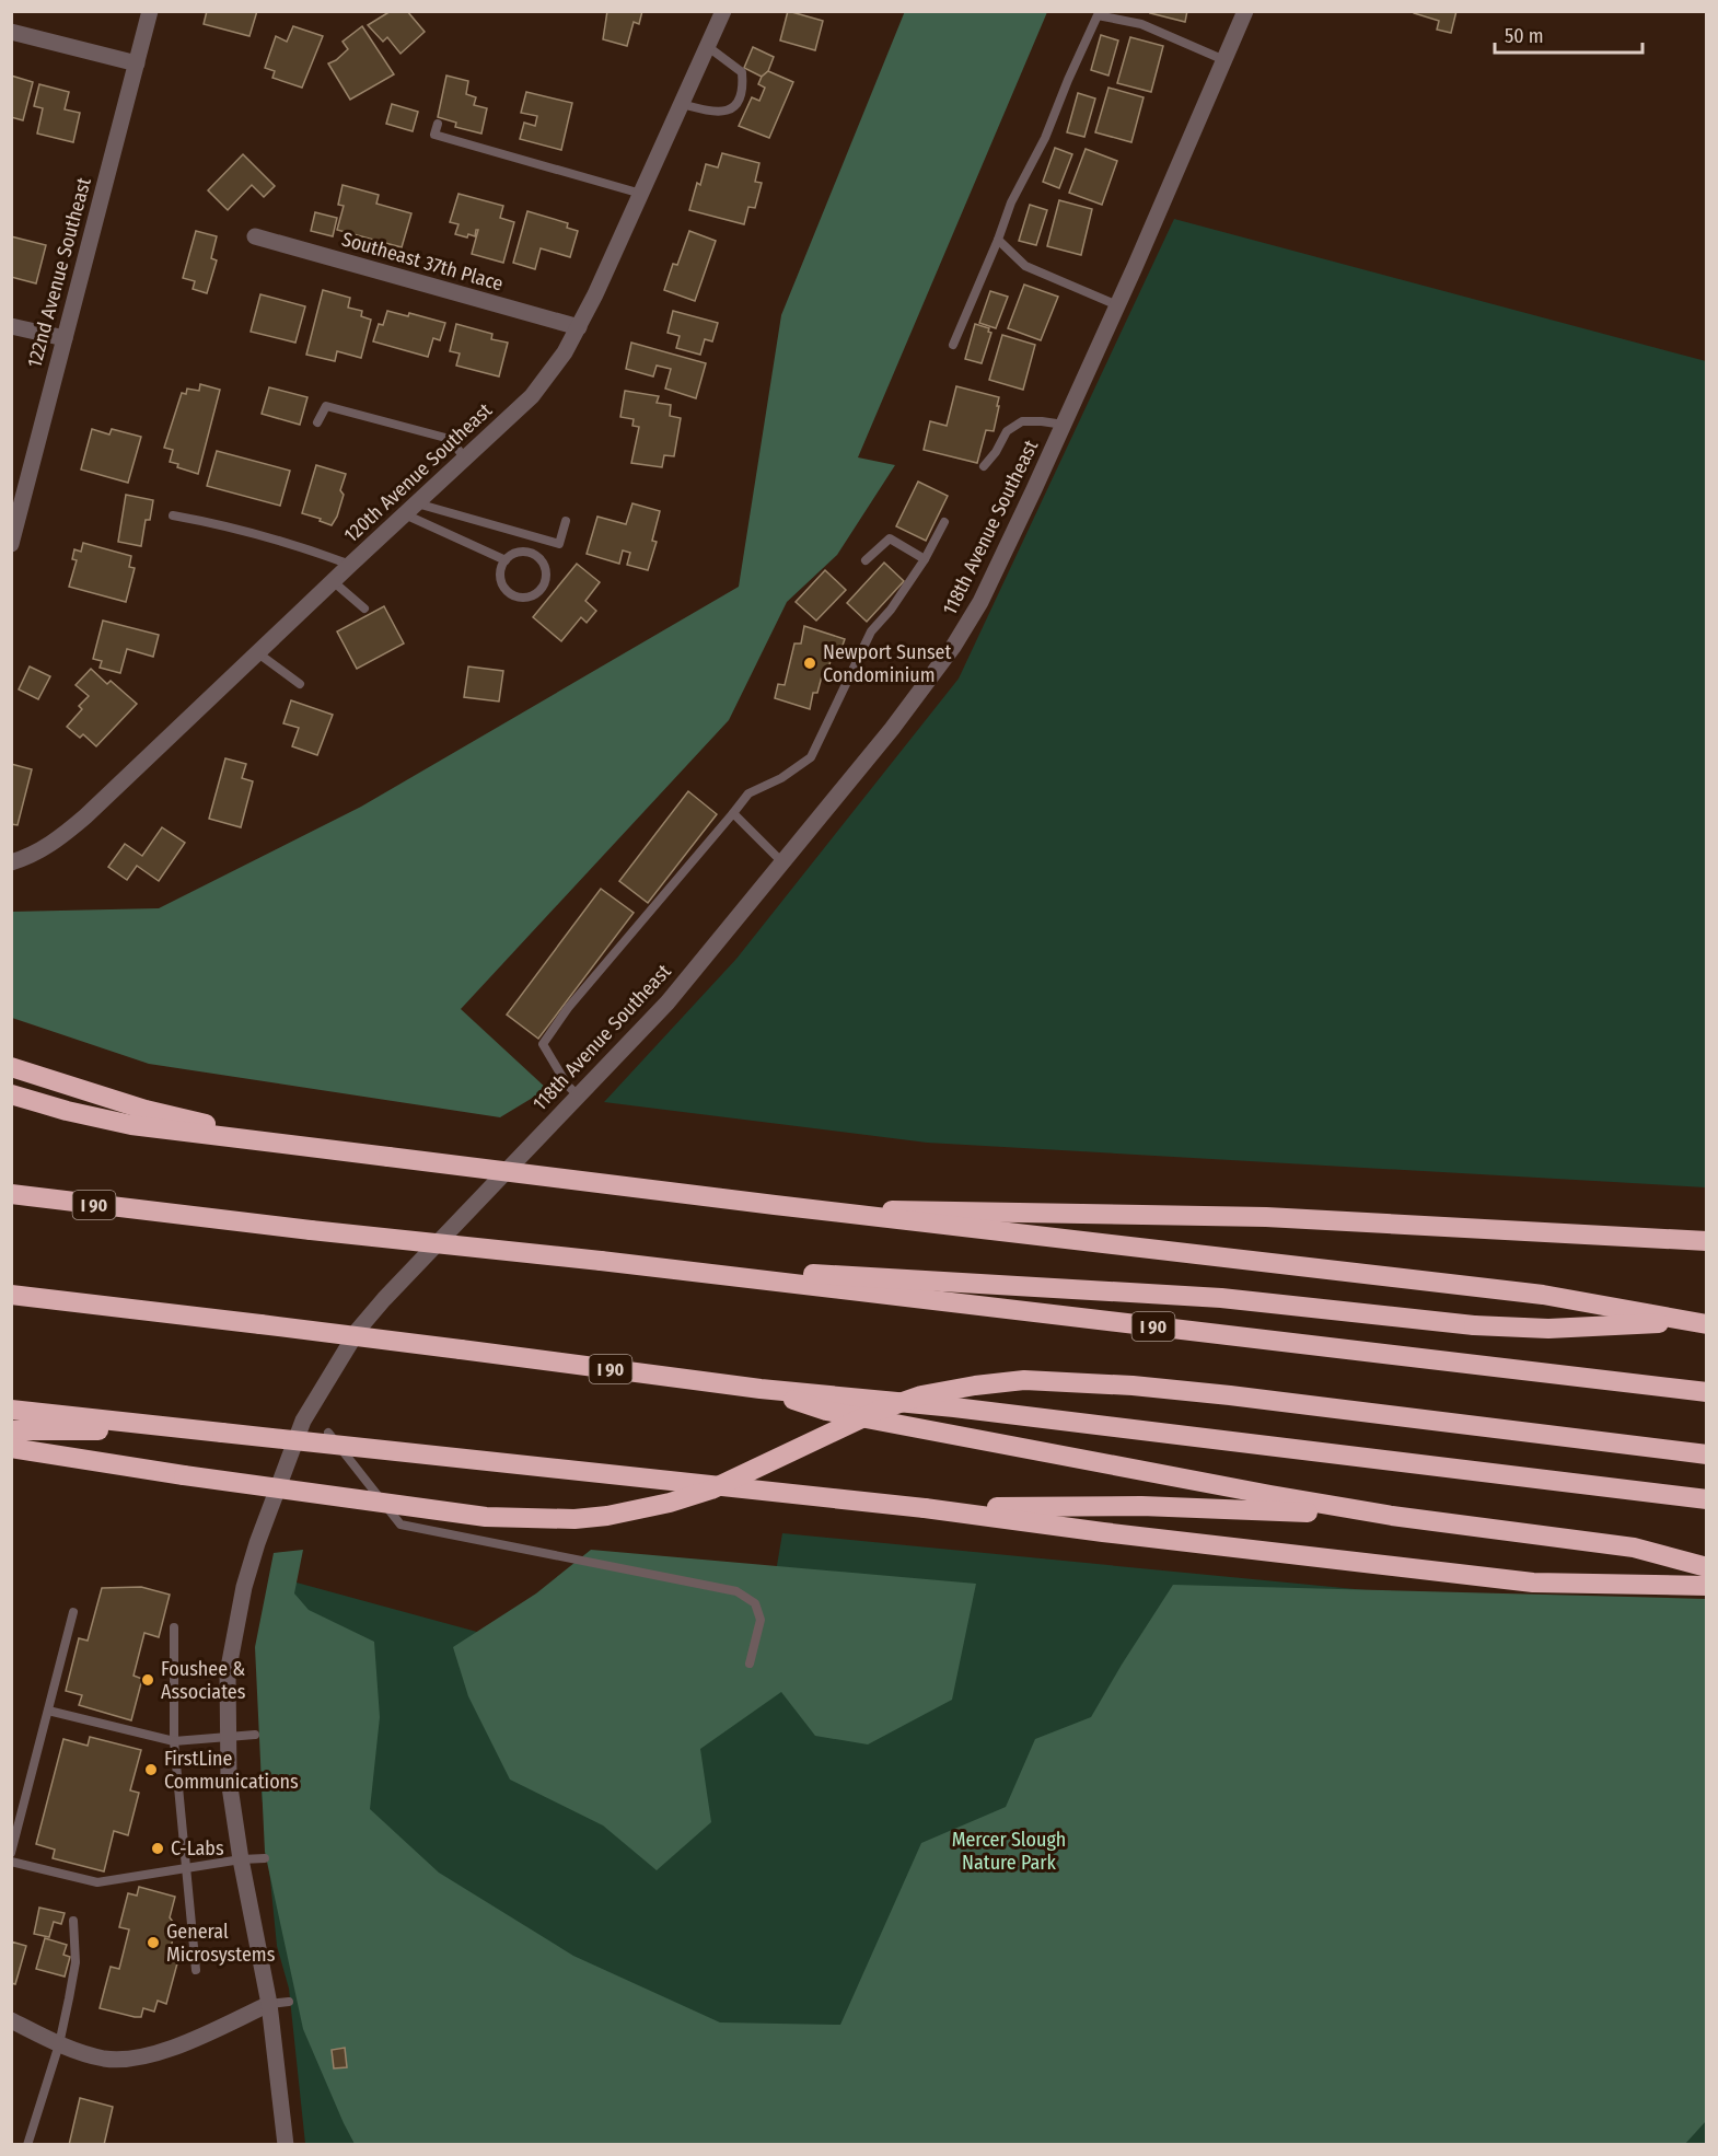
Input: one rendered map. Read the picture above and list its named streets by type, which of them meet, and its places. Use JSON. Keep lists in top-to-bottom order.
{
  "streets": {
    "highway": ["I 90"],
    "street": [
      "Southeast 37th Place",
      "122nd Avenue Southeast",
      "120th Avenue Southeast",
      "118th Avenue Southeast"
    ]
  },
  "crossings": [
    ["Southeast 37th Place", "120th Avenue Southeast"]
  ],
  "parks": ["Mercer Slough Nature Park"],
  "places": [
    "Newport Sunset Condominium",
    "Foushee & Associates",
    "FirstLine Communications",
    "C-Labs",
    "General Microsystems"
  ],
  "scale_bar": "50 m"
}
